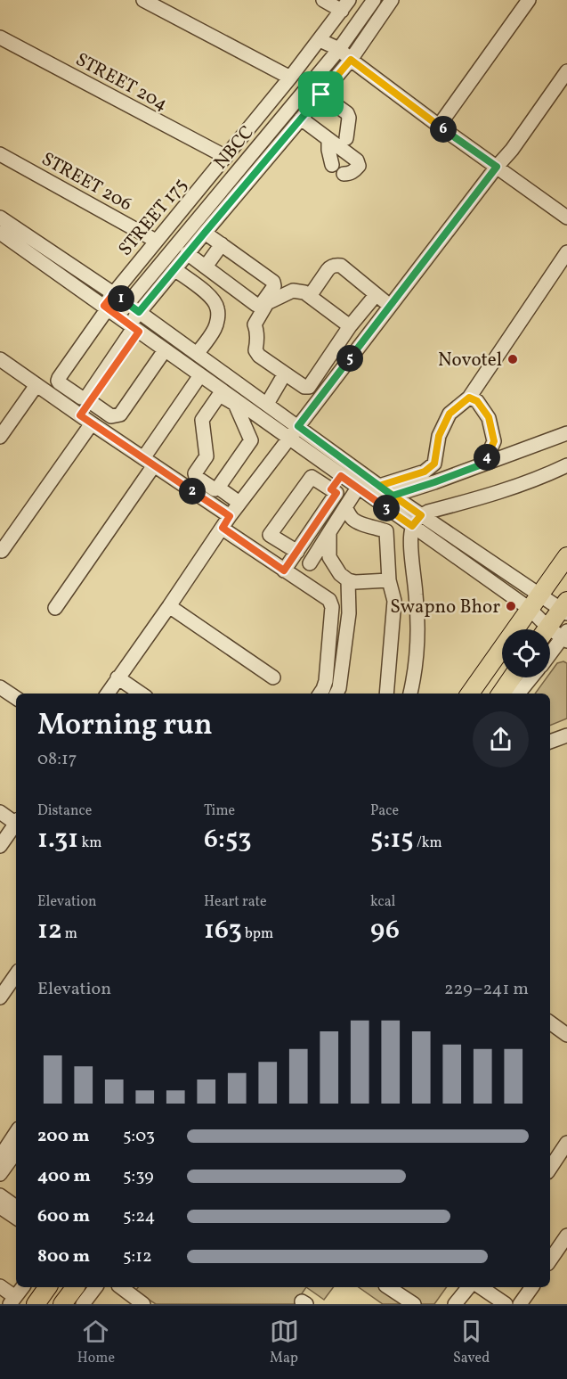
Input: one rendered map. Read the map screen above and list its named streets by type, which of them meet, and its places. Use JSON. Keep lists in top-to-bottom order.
{
  "streets": {
    "street": [
      "STREET 204",
      "NBCC",
      "STREET 206",
      "STREET 175"
    ]
  },
  "crossings": [
    ["STREET 204", "STREET 175"],
    ["NBCC", "STREET 175"],
    ["STREET 206", "STREET 175"]
  ],
  "places": ["Novotel", "Swapno Bhor"],
  "page": {
    "pins": [
      "6",
      "1",
      "5",
      "4",
      "2",
      "3"
    ],
    "heading": ["Morning run", "08:17"],
    "stats": [
      ["Distance", "1.31 km"],
      ["Time", "6:53"],
      ["Pace", "5:15 /km"],
      ["Elevation", "12 m"],
      ["Heart rate", "163 bpm"],
      ["kcal", "96"]
    ],
    "chart": ["Elevation", "229–241 m"],
    "list": [
      {
        "name": "200 m",
        "note": "5:03"
      },
      {
        "name": "400 m",
        "note": "5:39"
      },
      {
        "name": "600 m",
        "note": "5:24"
      },
      {
        "name": "800 m",
        "note": "5:12"
      }
    ],
    "tabs": ["Home", "Map", "Saved"]
  }
}
